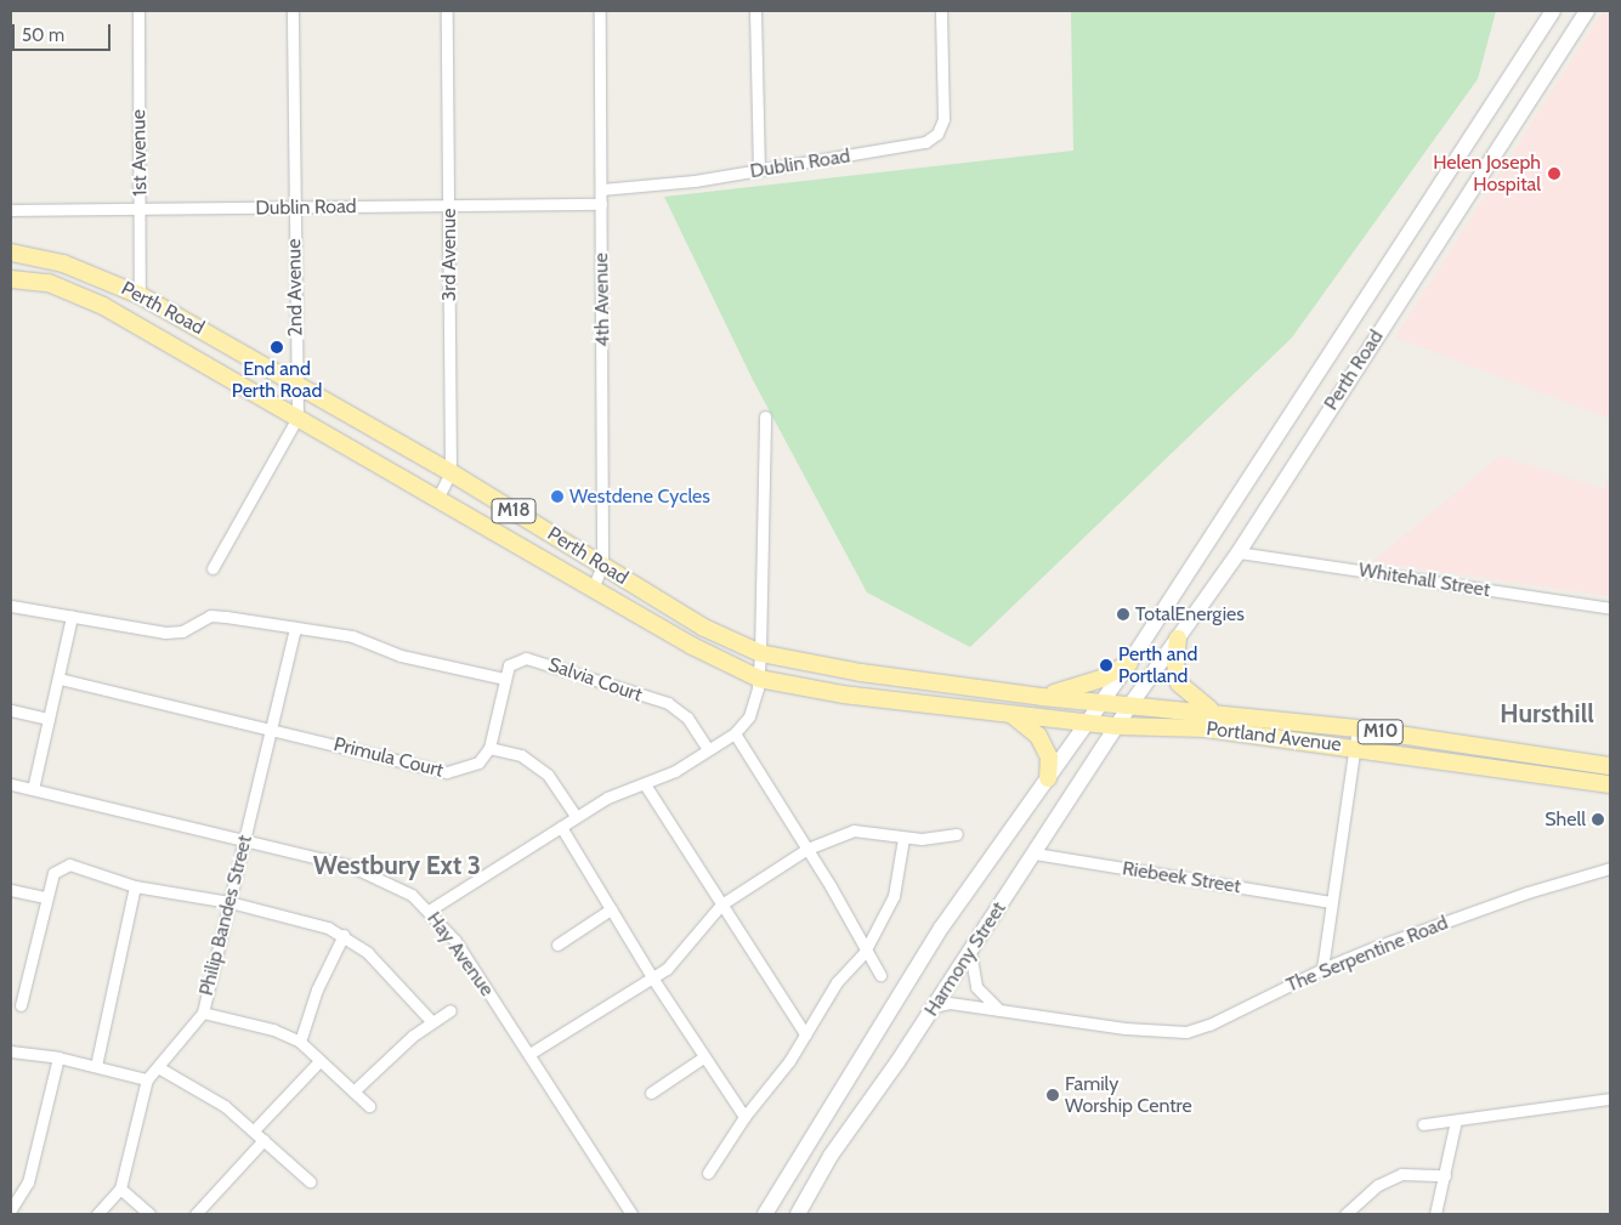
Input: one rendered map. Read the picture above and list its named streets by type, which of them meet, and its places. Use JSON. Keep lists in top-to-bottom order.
{
  "streets": {
    "main road": [
      "Perth Road",
      "M18",
      "M10",
      "Portland Avenue",
      "Harmony Street"
    ],
    "street": [
      "1st Avenue",
      "Dublin Road",
      "3rd Avenue",
      "2nd Avenue",
      "4th Avenue",
      "Whitehall Street",
      "Salvia Court",
      "Primula Court",
      "Riebeek Street",
      "Philip Bandes Street",
      "Hay Avenue",
      "The Serpentine Road"
    ]
  },
  "crossings": [
    ["1st Avenue", "Dublin Road"],
    ["1st Avenue", "Perth Road"],
    ["Dublin Road", "3rd Avenue"],
    ["Dublin Road", "2nd Avenue"],
    ["Dublin Road", "4th Avenue"],
    ["3rd Avenue", "Perth Road"],
    ["2nd Avenue", "Perth Road"],
    ["4th Avenue", "Perth Road"],
    ["Perth Road", "Whitehall Street"],
    ["Perth Road", "Portland Avenue"],
    ["Perth Road", "Harmony Street"],
    ["Portland Avenue", "Harmony Street"],
    ["Primula Court", "Philip Bandes Street"],
    ["Riebeek Street", "Harmony Street"],
    ["Philip Bandes Street", "Hay Avenue"],
    ["The Serpentine Road", "Harmony Street"]
  ],
  "districts": ["Hursthill", "Westbury Ext 3"],
  "places": [
    "Helen Joseph Hospital",
    "End and Perth Road",
    "Westdene Cycles",
    "TotalEnergies",
    "Perth and Portland",
    "Shell",
    "Family Worship Centre"
  ],
  "scale_bar": "50 m"
}
